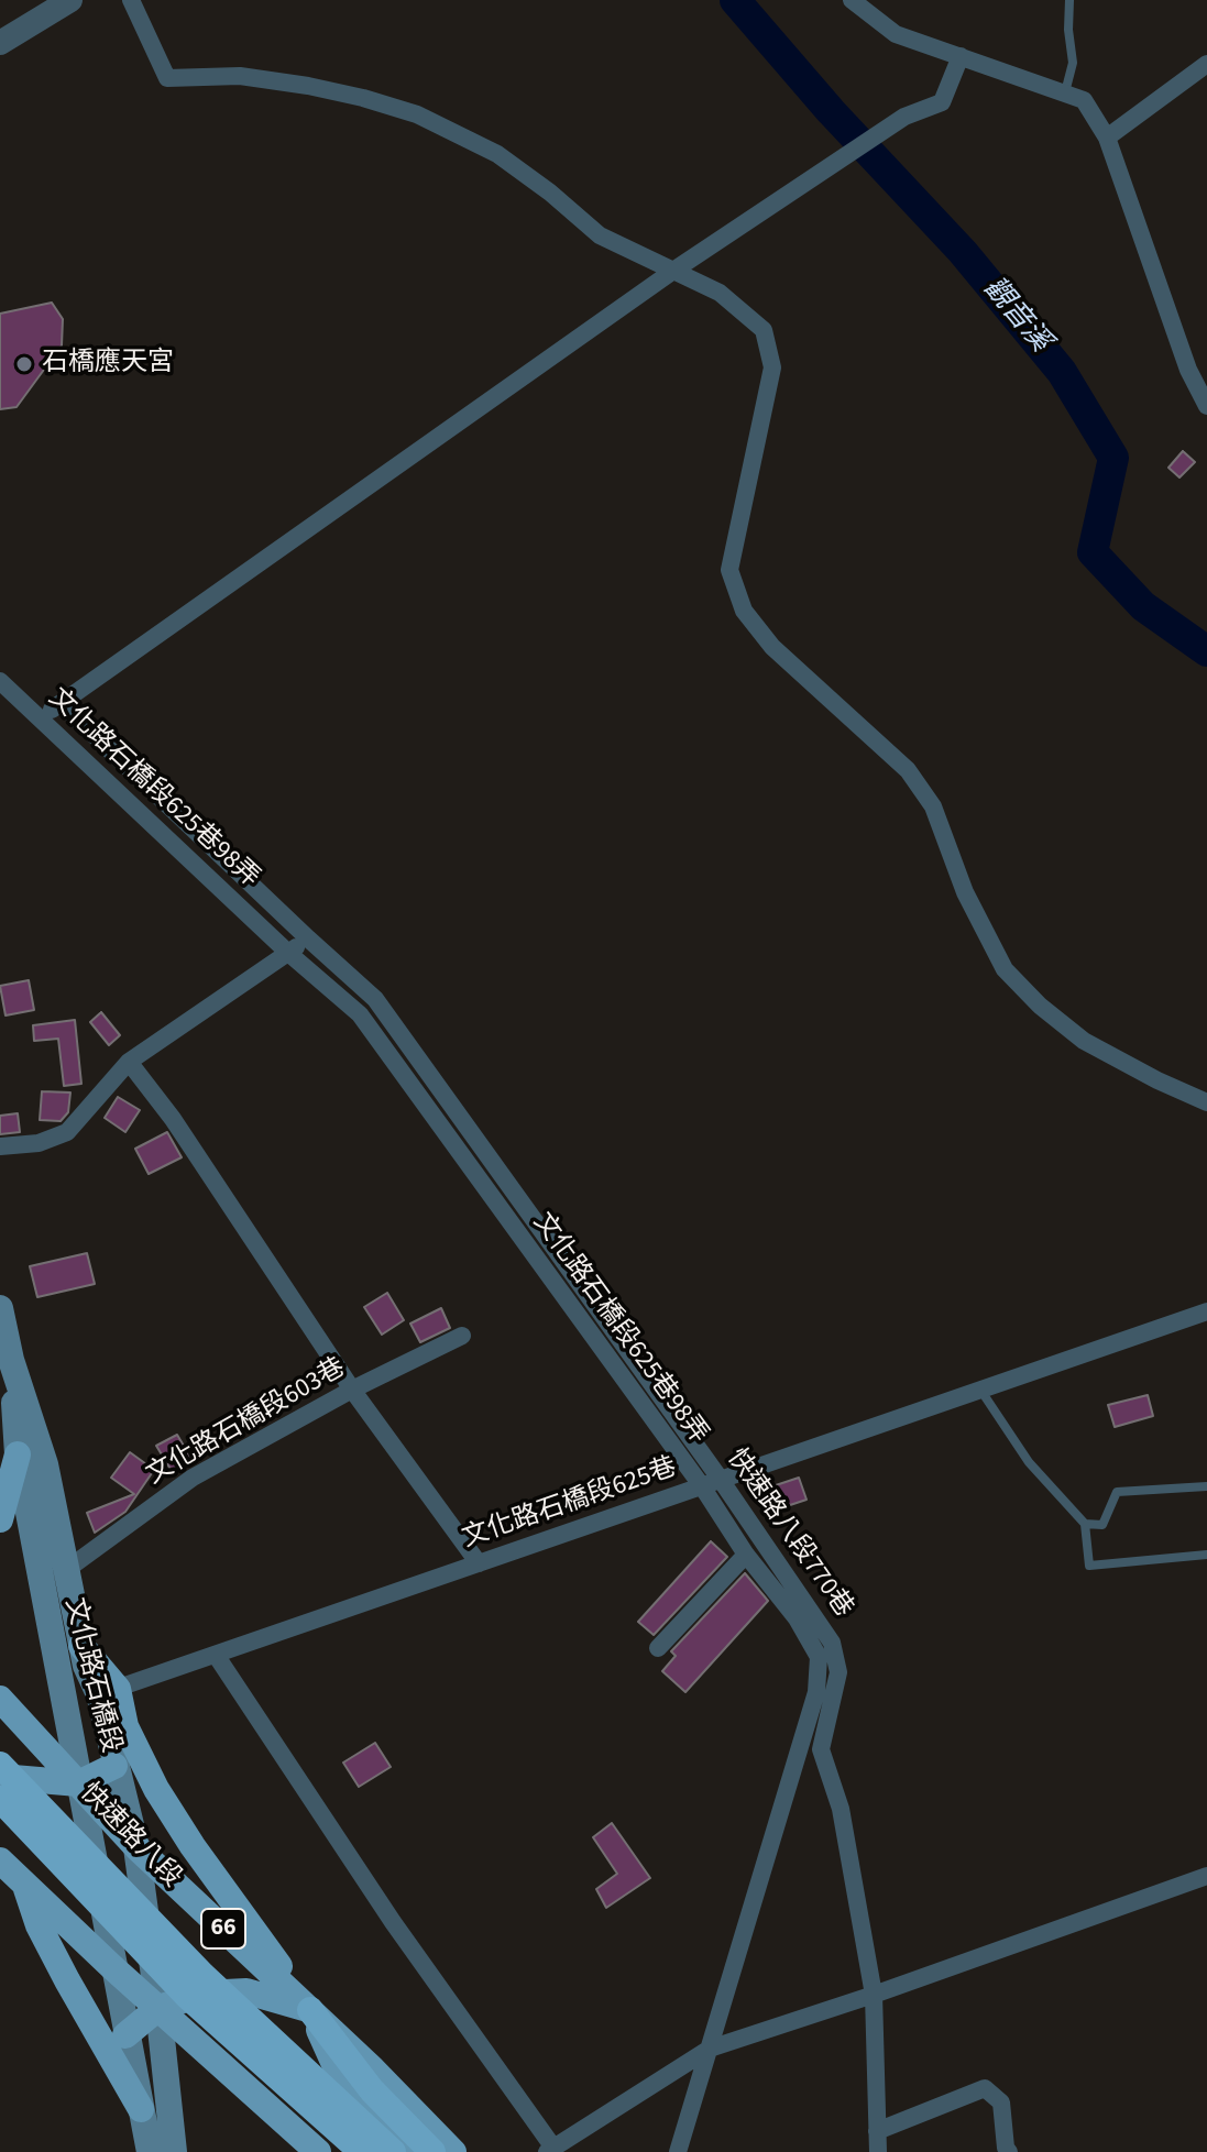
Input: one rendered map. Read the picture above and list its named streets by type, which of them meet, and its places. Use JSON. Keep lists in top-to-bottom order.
{
  "streets": {
    "highway": ["66"],
    "main road": ["文化路石橋段", "快速路八段"],
    "street": [
      "文化路石橋段625巷98弄",
      "文化路石橋段603巷",
      "文化路石橋段625巷",
      "快速路八段770巷"
    ]
  },
  "crossings": [
    ["文化路石橋段625巷98弄", "文化路石橋段625巷"],
    ["文化路石橋段603巷", "文化路石橋段"],
    ["文化路石橋段625巷", "快速路八段770巷"],
    ["文化路石橋段625巷", "文化路石橋段"],
    ["文化路石橋段", "快速路八段"],
    ["文化路石橋段", "66"],
    ["快速路八段", "66"]
  ],
  "water": ["觀音溪"],
  "places": ["石橋應天宮"]
}
